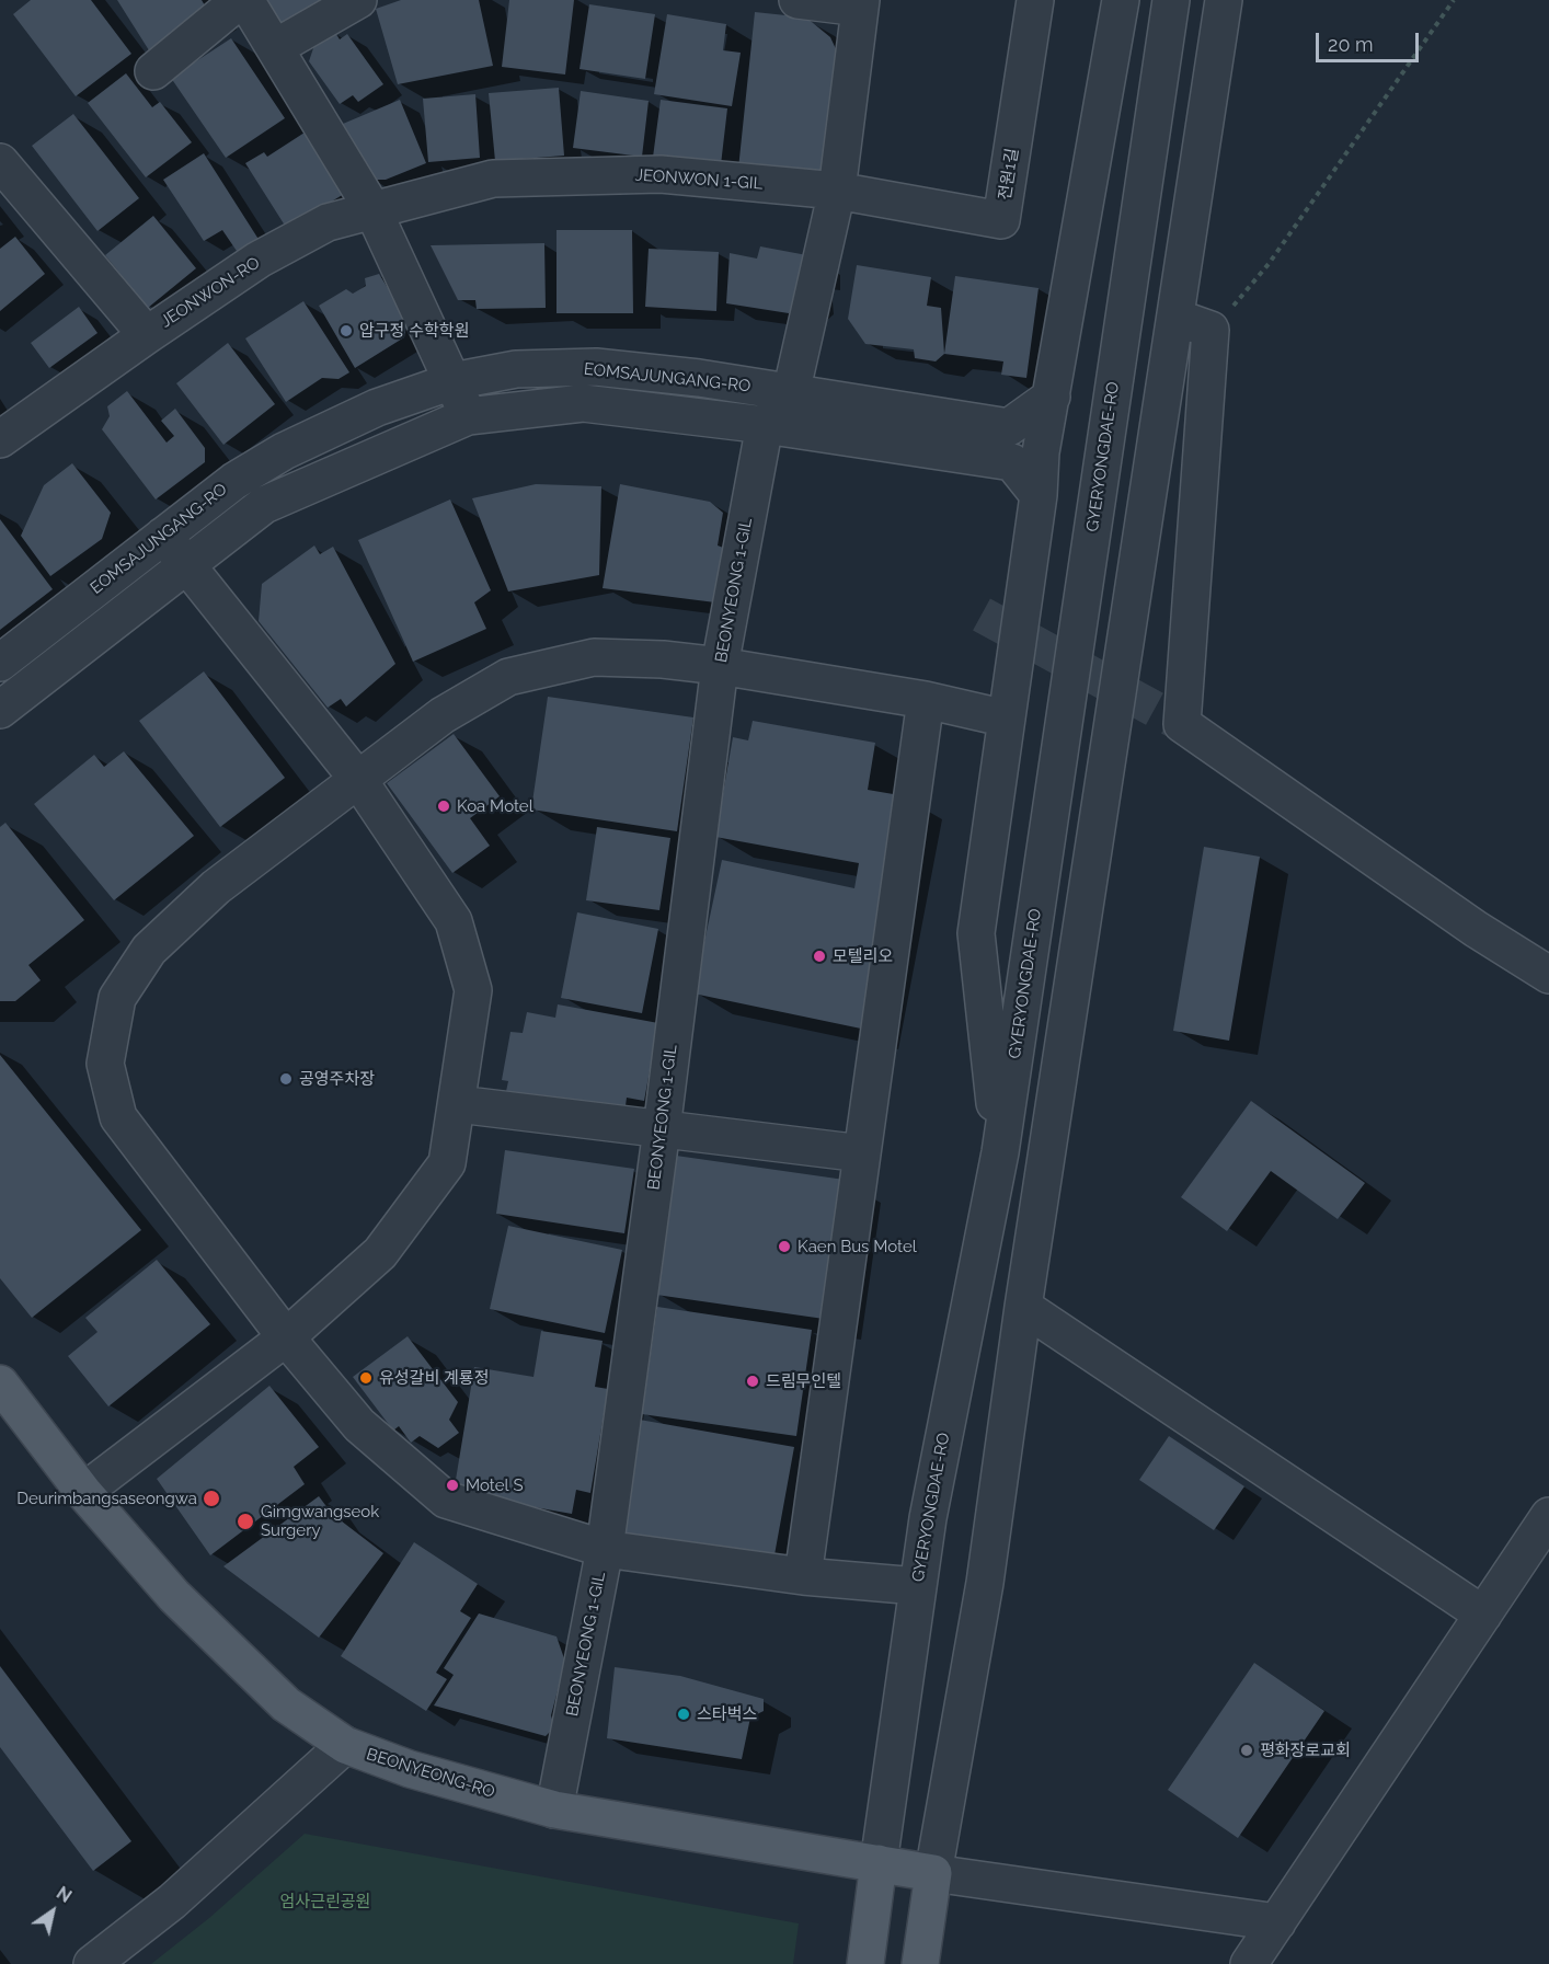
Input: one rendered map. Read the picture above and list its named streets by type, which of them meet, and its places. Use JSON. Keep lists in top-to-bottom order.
{
  "streets": {
    "main road": ["GYERYONGDAE-RO", "BEONYEONG-RO"],
    "street": [
      "전원1길",
      "JEONWON 1-GIL",
      "JEONWON-RO",
      "EOMSAJUNGANG-RO",
      "BEONYEONG 1-GIL"
    ]
  },
  "crossings": [
    ["전원1길", "JEONWON 1-GIL"],
    ["JEONWON 1-GIL", "JEONWON-RO"],
    ["EOMSAJUNGANG-RO", "BEONYEONG 1-GIL"],
    ["GYERYONGDAE-RO", "BEONYEONG-RO"],
    ["BEONYEONG 1-GIL", "BEONYEONG-RO"]
  ],
  "parks": ["엄사근린공원"],
  "places": [
    "압구정 수학학원",
    "Koa Motel",
    "모텔리오",
    "공영주차장",
    "Kaen Bus Motel",
    "유성갈비 계룡정",
    "드림무인텔",
    "Motel S",
    "Deurimbangsaseongwa",
    "Gimgwangseok Surgery",
    "스타벅스",
    "평화장로교회"
  ],
  "scale_bar": "20 m",
  "north": "top right"
}
